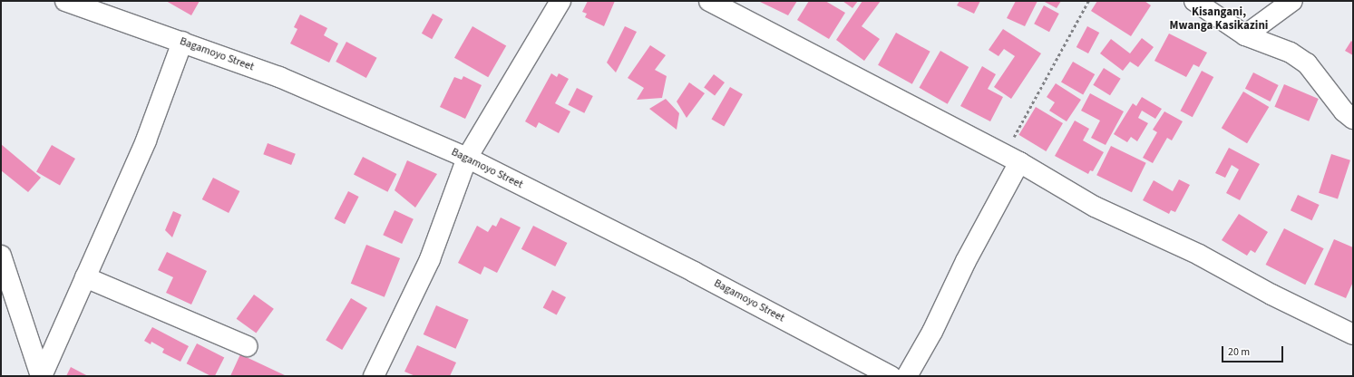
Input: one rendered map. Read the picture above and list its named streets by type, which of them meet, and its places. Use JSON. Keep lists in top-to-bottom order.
{
  "streets": {
    "street": ["Bagamoyo Street"]
  },
  "districts": ["Kisangani, Mwanga Kasikazini"],
  "scale_bar": "20 m"
}
